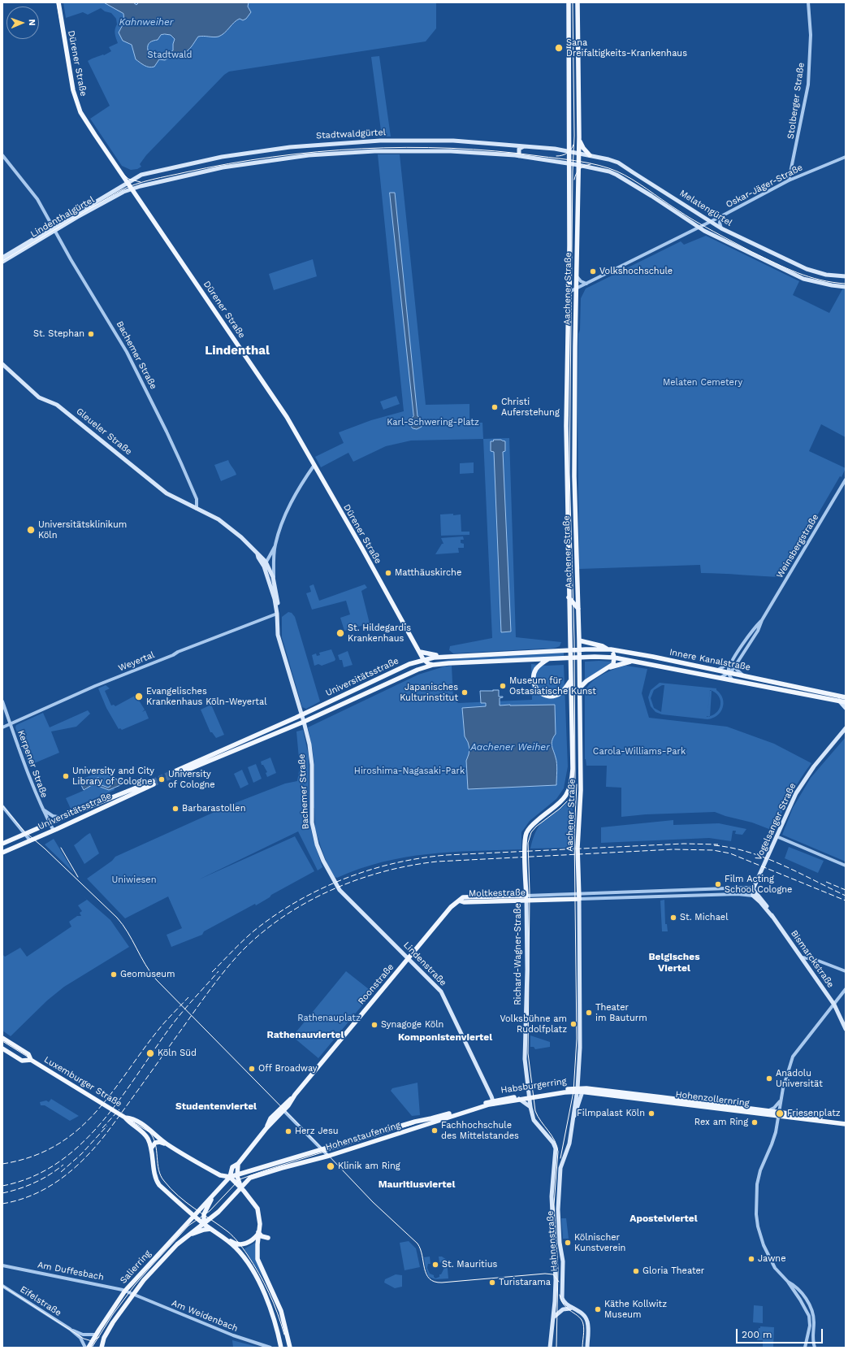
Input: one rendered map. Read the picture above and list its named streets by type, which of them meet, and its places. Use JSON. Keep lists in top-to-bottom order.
{
  "streets": {
    "main road": [
      "Dürener Straße",
      "Stadtwaldgürtel",
      "Melatengürtel",
      "Lindenthalgürtel",
      "Aachener Straße",
      "Bachemer Straße",
      "Gleueler Straße",
      "Innere Kanalstraße",
      "Universitätsstraße",
      "Vogelsanger Straße",
      "Moltkestraße",
      "Richard-Wagner-Straße",
      "Bismarckstraße",
      "Lindenstraße",
      "Roonstraße",
      "Luxemburger Straße",
      "Habsburgerring",
      "Hohenzollernring",
      "Hohenstaufenring",
      "Hahnenstraße",
      "Salierring"
    ],
    "street": [
      "Stolberger Straße",
      "Oskar-Jäger-Straße",
      "Weinsbergstraße",
      "Weyertal",
      "Kerpener Straße",
      "Am Duffesbach",
      "Eifelstraße",
      "Am Weidenbach"
    ]
  },
  "crossings": [
    ["Dürener Straße", "Stadtwaldgürtel"],
    ["Dürener Straße", "Lindenthalgürtel"],
    ["Dürener Straße", "Universitätsstraße"],
    ["Stolberger Straße", "Oskar-Jäger-Straße"],
    ["Stadtwaldgürtel", "Melatengürtel"],
    ["Stadtwaldgürtel", "Lindenthalgürtel"],
    ["Stadtwaldgürtel", "Aachener Straße"],
    ["Oskar-Jäger-Straße", "Melatengürtel"],
    ["Oskar-Jäger-Straße", "Aachener Straße"],
    ["Melatengürtel", "Aachener Straße"],
    ["Lindenthalgürtel", "Bachemer Straße"],
    ["Aachener Straße", "Innere Kanalstraße"],
    ["Aachener Straße", "Universitätsstraße"],
    ["Aachener Straße", "Moltkestraße"],
    ["Aachener Straße", "Richard-Wagner-Straße"],
    ["Aachener Straße", "Habsburgerring"],
    ["Aachener Straße", "Hohenzollernring"],
    ["Aachener Straße", "Hahnenstraße"],
    ["Bachemer Straße", "Gleueler Straße"],
    ["Bachemer Straße", "Weyertal"],
    ["Bachemer Straße", "Universitätsstraße"],
    ["Bachemer Straße", "Lindenstraße"],
    ["Weinsbergstraße", "Innere Kanalstraße"],
    ["Innere Kanalstraße", "Universitätsstraße"],
    ["Weyertal", "Kerpener Straße"],
    ["Universitätsstraße", "Kerpener Straße"],
    ["Vogelsanger Straße", "Moltkestraße"],
    ["Vogelsanger Straße", "Bismarckstraße"],
    ["Moltkestraße", "Richard-Wagner-Straße"],
    ["Moltkestraße", "Bismarckstraße"],
    ["Moltkestraße", "Roonstraße"],
    ["Richard-Wagner-Straße", "Habsburgerring"],
    ["Richard-Wagner-Straße", "Hahnenstraße"],
    ["Lindenstraße", "Roonstraße"],
    ["Lindenstraße", "Habsburgerring"],
    ["Lindenstraße", "Hohenstaufenring"],
    ["Roonstraße", "Luxemburger Straße"],
    ["Roonstraße", "Hohenstaufenring"],
    ["Roonstraße", "Salierring"],
    ["Luxemburger Straße", "Hohenstaufenring"],
    ["Habsburgerring", "Hohenzollernring"],
    ["Habsburgerring", "Hohenstaufenring"],
    ["Hohenstaufenring", "Salierring"],
    ["Salierring", "Am Duffesbach"],
    ["Salierring", "Eifelstraße"],
    ["Salierring", "Am Weidenbach"],
    ["Am Duffesbach", "Am Weidenbach"]
  ],
  "districts": [
    "Lindenthal",
    "Belgisches Viertel",
    "Rathenauviertel",
    "Komponistenviertel",
    "Studentenviertel",
    "Mauritiusviertel",
    "Apostelviertel"
  ],
  "water": ["Kahnweiher", "Aachener Weiher"],
  "parks": [
    "Stadtwald",
    "Melaten Cemetery",
    "Karl-Schwering-Platz",
    "Carola-Williams-Park",
    "Hiroshima-Nagasaki-Park",
    "Uniwiesen",
    "Rathenauplatz"
  ],
  "places": [
    "Sana Dreifaltigkeits-Krankenhaus",
    "Volkshochschule",
    "St. Stephan",
    "Christi Auferstehung",
    "Universitätsklinikum Köln",
    "Matthäuskirche",
    "St. Hildegardis Krankenhaus",
    "Museum für Ostasiatische Kunst",
    "Japanisches Kulturinstitut",
    "Evangelisches Krankenhaus Köln-Weyertal",
    "University and City Library of Cologne",
    "University of Cologne",
    "Barbarastollen",
    "Film Acting School Cologne",
    "St. Michael",
    "Geomuseum",
    "Theater im Bauturm",
    "Volksbühne am Rudolfplatz",
    "Synagoge Köln",
    "Köln Süd",
    "Off Broadway",
    "Anadolu Universität",
    "Filmpalast Köln",
    "Friesenplatz",
    "Rex am Ring",
    "Fachhochschule des Mittelstandes",
    "Herz Jesu",
    "Klinik am Ring",
    "Kölnischer Kunstverein",
    "Jawne",
    "St. Mauritius",
    "Gloria Theater",
    "Turistarama",
    "Käthe Kollwitz Museum"
  ],
  "scale_bar": "200 m",
  "north": "right"
}
